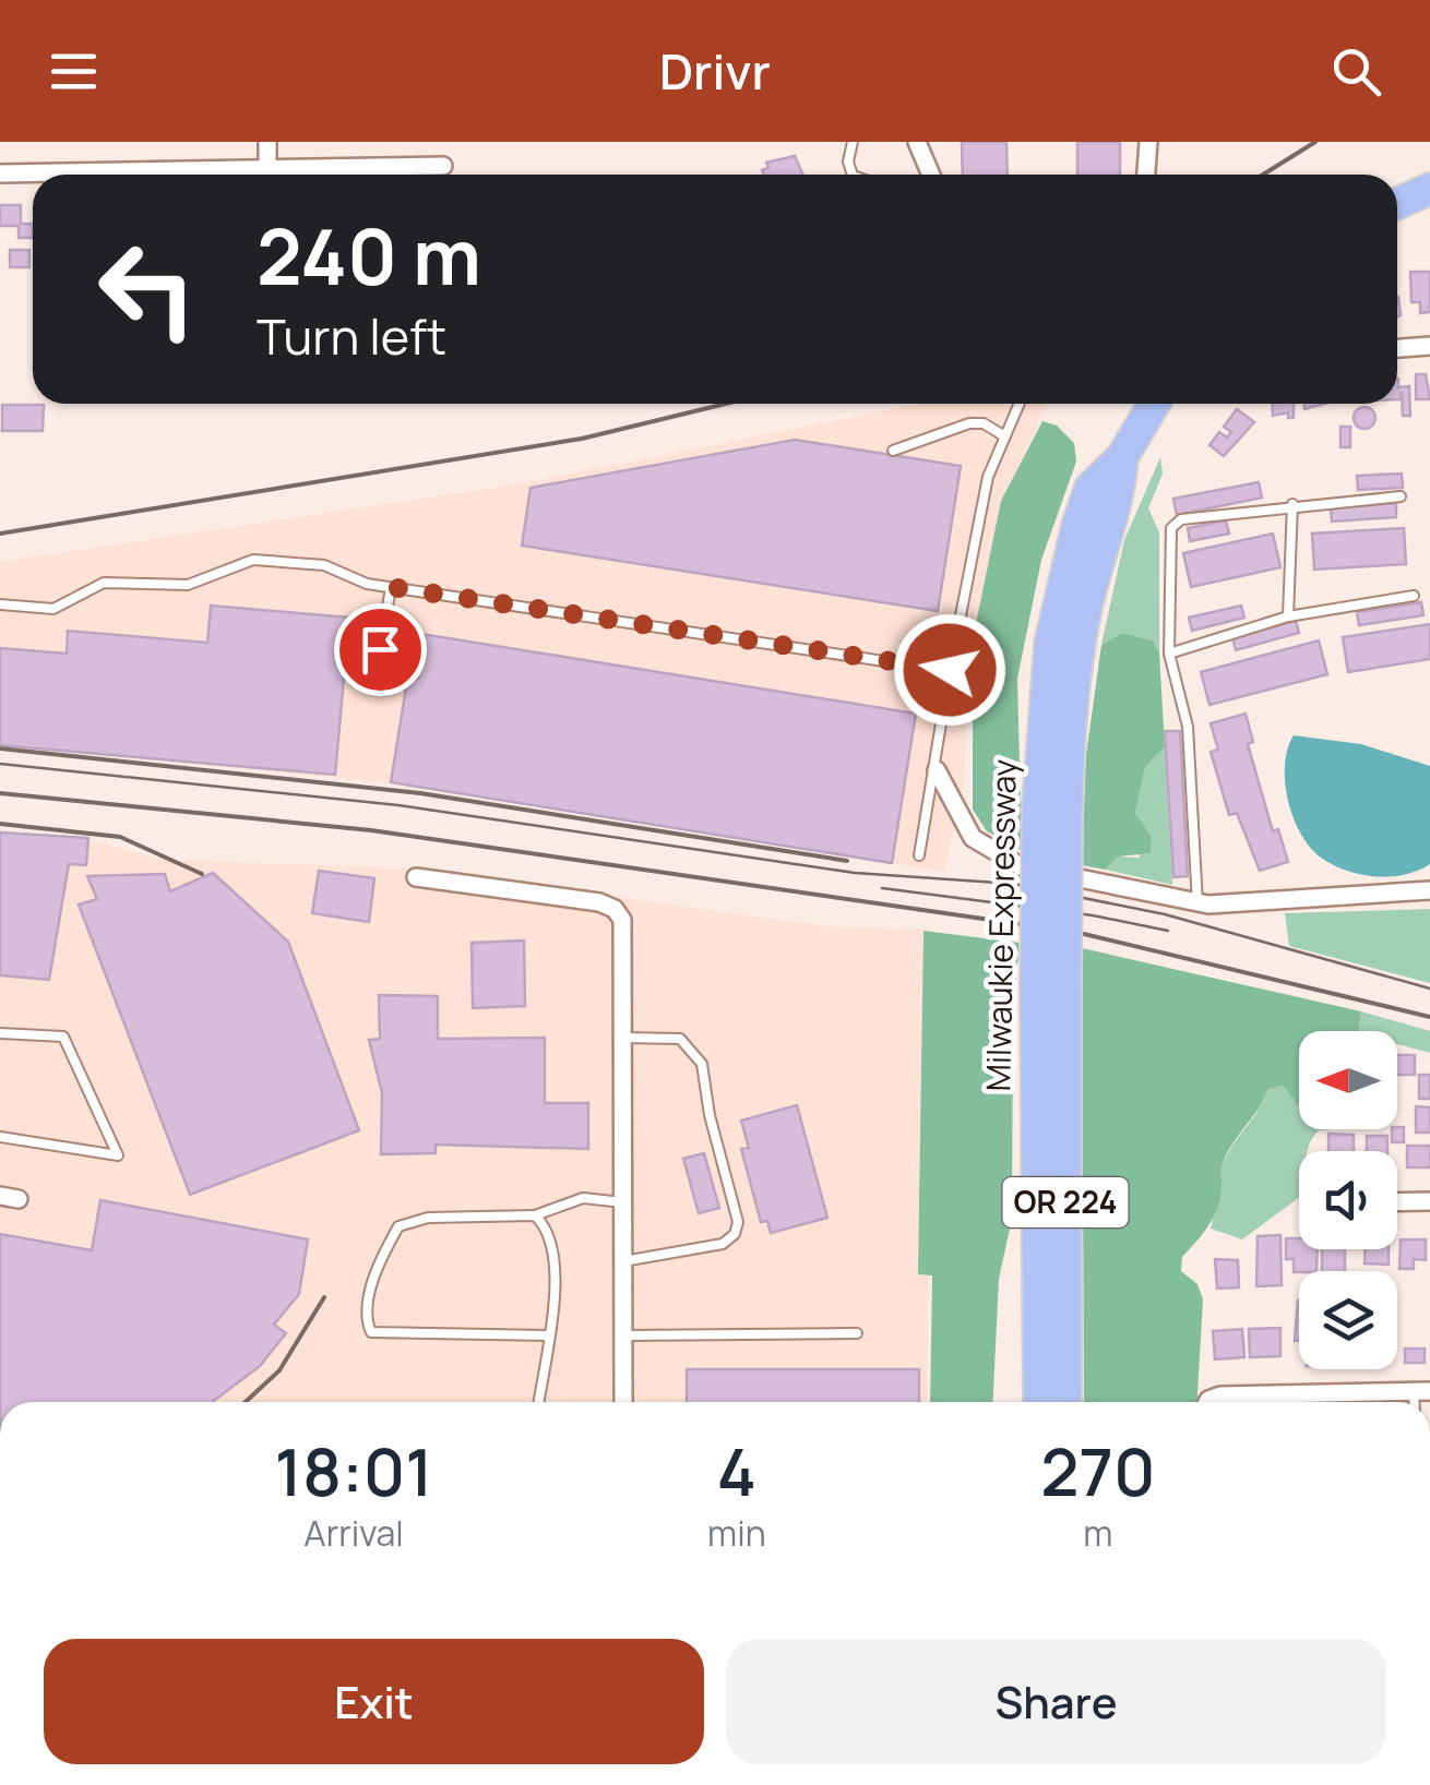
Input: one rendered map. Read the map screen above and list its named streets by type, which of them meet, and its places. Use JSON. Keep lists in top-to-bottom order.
{
  "streets": {
    "highway": ["Milwaukie Expressway", "OR 224"]
  },
  "north": "left",
  "page": {
    "header": "Drivr",
    "turn": ["240 m", "Turn left"],
    "eta": [
      "18:01",
      "Arrival",
      "4",
      "min",
      "270",
      "m"
    ],
    "buttons": ["Exit", "Share"]
  }
}
